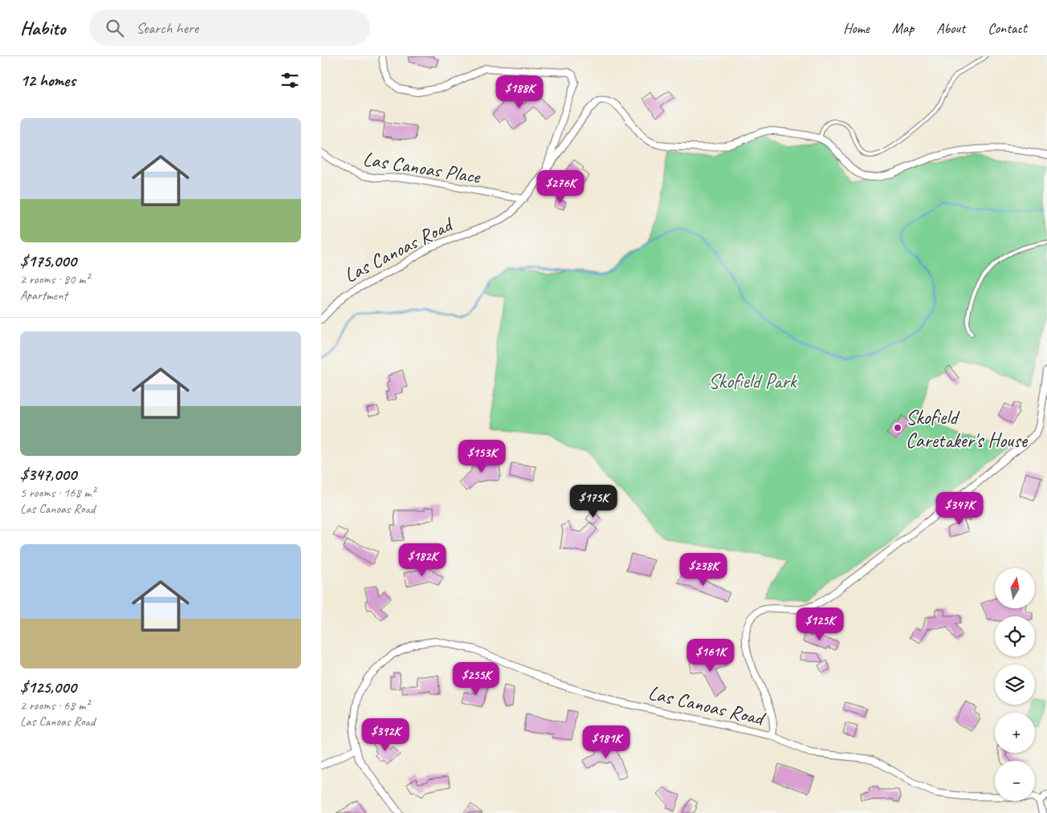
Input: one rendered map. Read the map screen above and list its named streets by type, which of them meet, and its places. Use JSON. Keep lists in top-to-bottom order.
{
  "streets": {
    "street": ["Las Canoas Place", "Las Canoas Road"]
  },
  "crossings": [
    ["Las Canoas Place", "Las Canoas Road"]
  ],
  "parks": ["Skofield Park"],
  "places": ["Skofield Caretaker's House"],
  "north": "top",
  "page": {
    "header": "Habito",
    "search": "Search here",
    "nav": [
      "Home",
      "Map",
      "About",
      "Contact"
    ],
    "heading": "12 homes",
    "price": [
      "$188K",
      "$276K",
      "$153K",
      "$175K",
      "$347K",
      "$182K",
      "$238K",
      "$125K",
      "$161K",
      "$255K",
      "$392K",
      "$181K"
    ],
    "list": [
      {
        "name": "$175,000",
        "note": "2 rooms · 80 m² · Apartment"
      },
      {
        "name": "$347,000",
        "note": "5 rooms · 168 m² · Las Canoas Road"
      },
      {
        "name": "$125,000",
        "note": "2 rooms · 68 m² · Las Canoas Road"
      }
    ],
    "map_buttons": ["+", "−"]
  }
}
